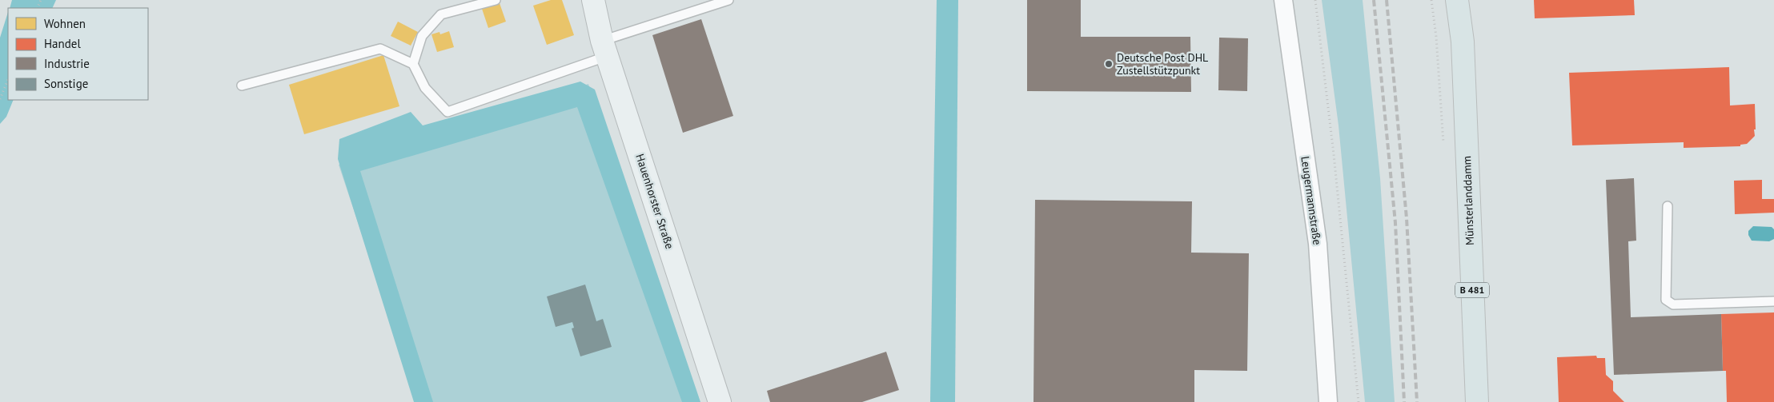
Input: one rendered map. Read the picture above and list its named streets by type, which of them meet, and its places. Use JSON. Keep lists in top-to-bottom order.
{
  "streets": {
    "main road": ["Münsterlanddamm", "B 481"],
    "street": ["Leugermannstraße", "Hauenhorster Straße"]
  },
  "places": ["Deutsche Post DHL Zustellstützpunkt"],
  "legend": [
    "Wohnen",
    "Handel",
    "Industrie",
    "Sonstige"
  ]
}
